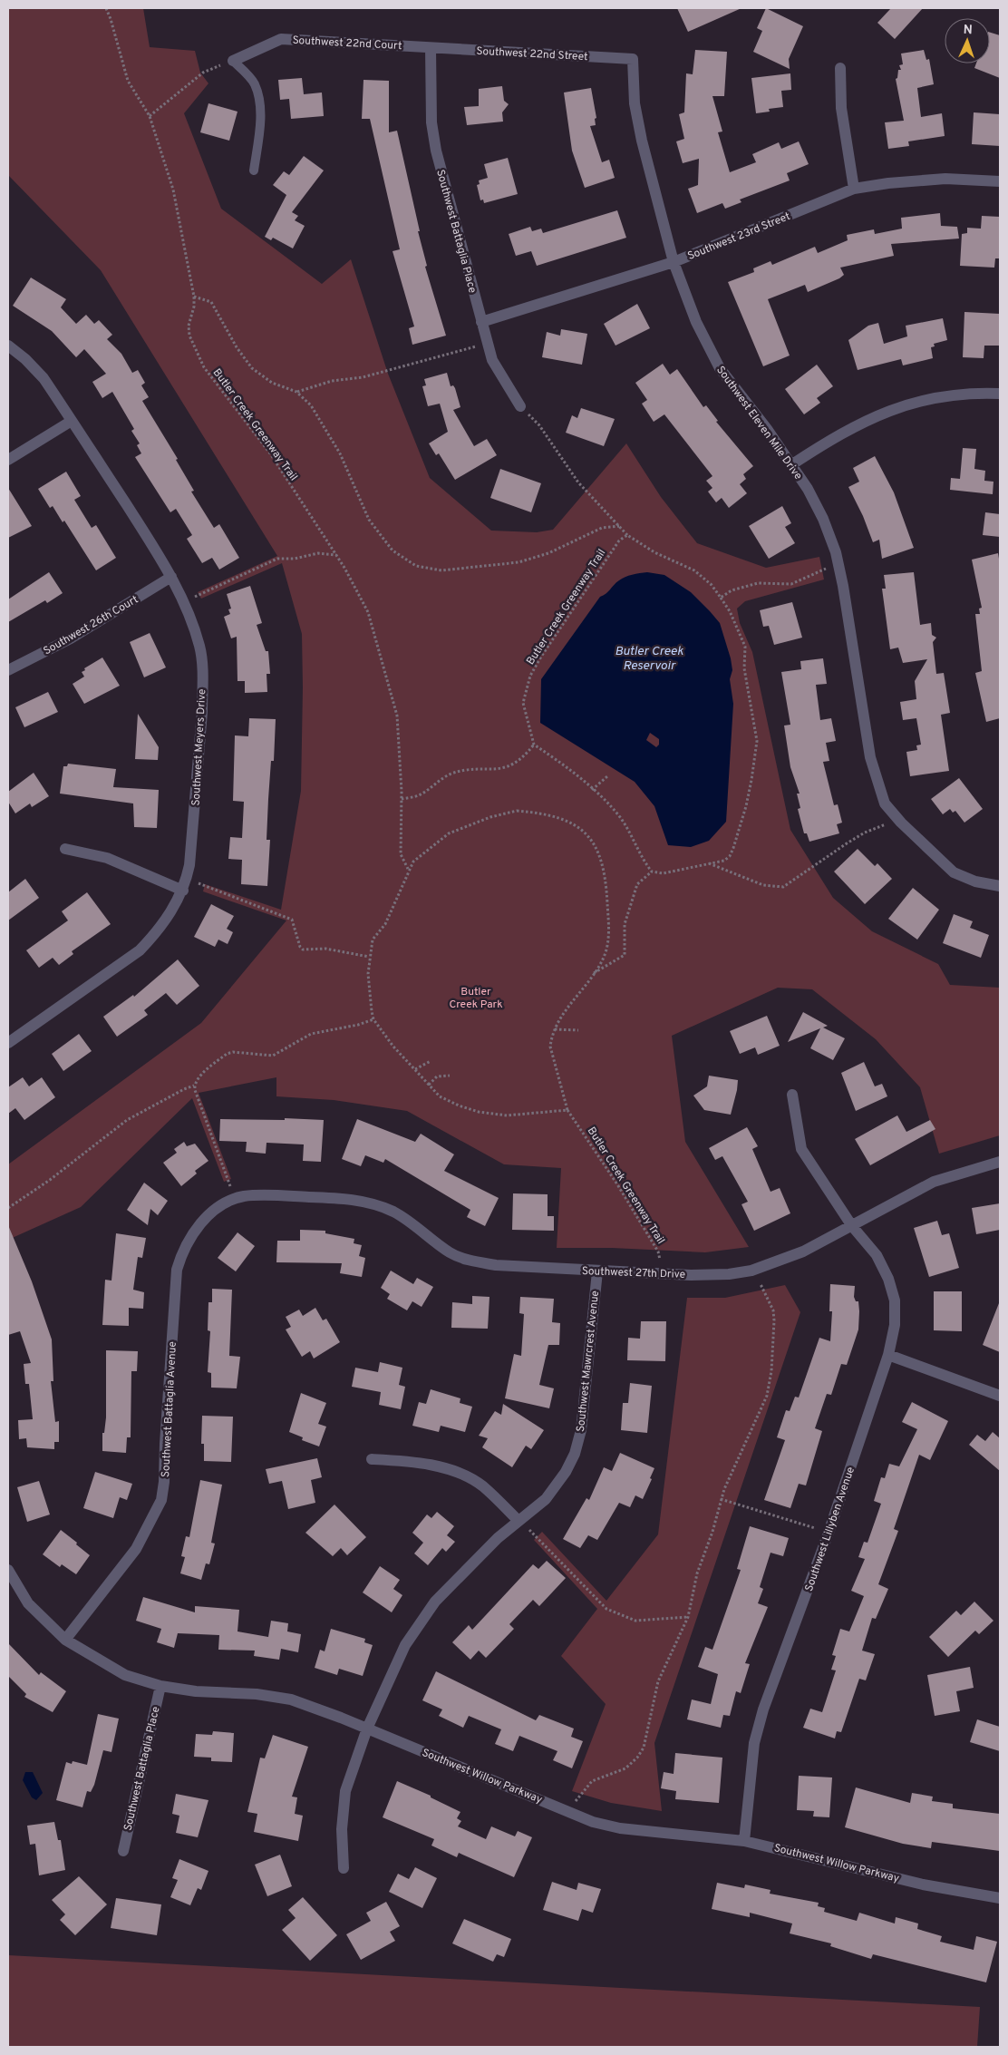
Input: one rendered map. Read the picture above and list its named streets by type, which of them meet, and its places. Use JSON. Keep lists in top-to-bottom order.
{
  "streets": {
    "street": [
      "Southwest 22nd Court",
      "Southwest 22nd Street",
      "Southwest Battaglia Place",
      "Southwest 23rd Street",
      "Southwest Eleven Mile Drive",
      "Southwest 26th Court",
      "Southwest Meyers Drive",
      "Southwest 27th Drive",
      "Southwest Mawrcrest Avenue",
      "Southwest Battaglia Avenue",
      "Southwest Lillyben Avenue",
      "Southwest Willow Parkway"
    ],
    "path": ["Butler Creek Greenway Trail"]
  },
  "crossings": [
    ["Southwest 22nd Court", "Southwest 22nd Street"],
    ["Southwest 22nd Court", "Southwest Battaglia Place"],
    ["Southwest 22nd Street", "Southwest Battaglia Place"],
    ["Southwest 22nd Street", "Southwest Eleven Mile Drive"],
    ["Southwest Battaglia Place", "Southwest 23rd Street"],
    ["Southwest Battaglia Place", "Southwest Willow Parkway"],
    ["Southwest 23rd Street", "Southwest Eleven Mile Drive"],
    ["Butler Creek Greenway Trail", "Southwest 27th Drive"],
    ["Southwest 26th Court", "Southwest Meyers Drive"],
    ["Southwest 27th Drive", "Southwest Mawrcrest Avenue"],
    ["Southwest 27th Drive", "Southwest Battaglia Avenue"],
    ["Southwest 27th Drive", "Southwest Lillyben Avenue"],
    ["Southwest Mawrcrest Avenue", "Southwest Willow Parkway"],
    ["Southwest Battaglia Avenue", "Southwest Willow Parkway"],
    ["Southwest Lillyben Avenue", "Southwest Willow Parkway"]
  ],
  "water": ["Butler Creek Reservoir"],
  "parks": ["Butler Creek Park"],
  "north": "top"
}
